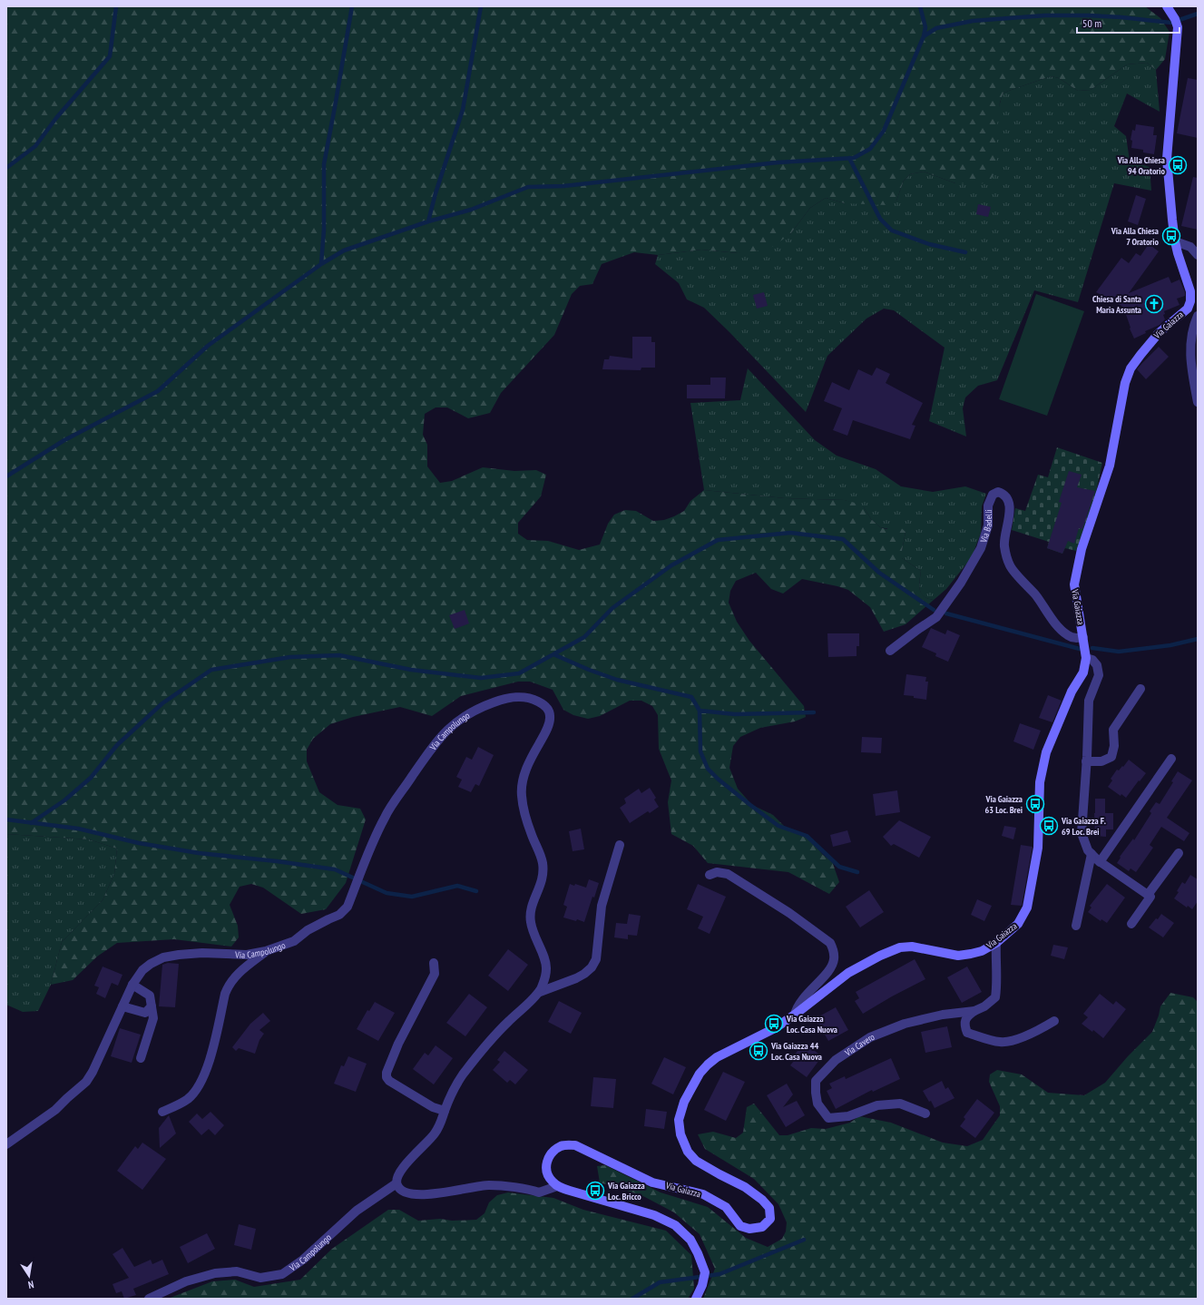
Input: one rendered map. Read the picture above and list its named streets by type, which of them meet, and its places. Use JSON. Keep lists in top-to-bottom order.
{
  "streets": {
    "main road": ["Via Gaiazza"],
    "street": ["Via Badelli", "Via Campolungo", "Via Cavero"]
  },
  "crossings": [
    ["Via Gaiazza", "Via Badelli"],
    ["Via Gaiazza", "Via Cavero"]
  ],
  "places": {
    "bus stop": [
      "Via Alla Chiesa 94 Oratorio",
      "Via Alla Chiesa 7 Oratorio",
      "Via Gaiazza 63 Loc. Brei",
      "Via Gaiazza F. 69 Loc. Brei",
      "Via Gaiazza Loc. Casa Nuova",
      "Via Gaiazza 44 Loc. Casa Nuova",
      "Via Gaiazza Loc. Bricco"
    ],
    "church": ["Chiesa di Santa Maria Assunta"]
  },
  "scale_bar": "50 m",
  "north": "bottom"
}
